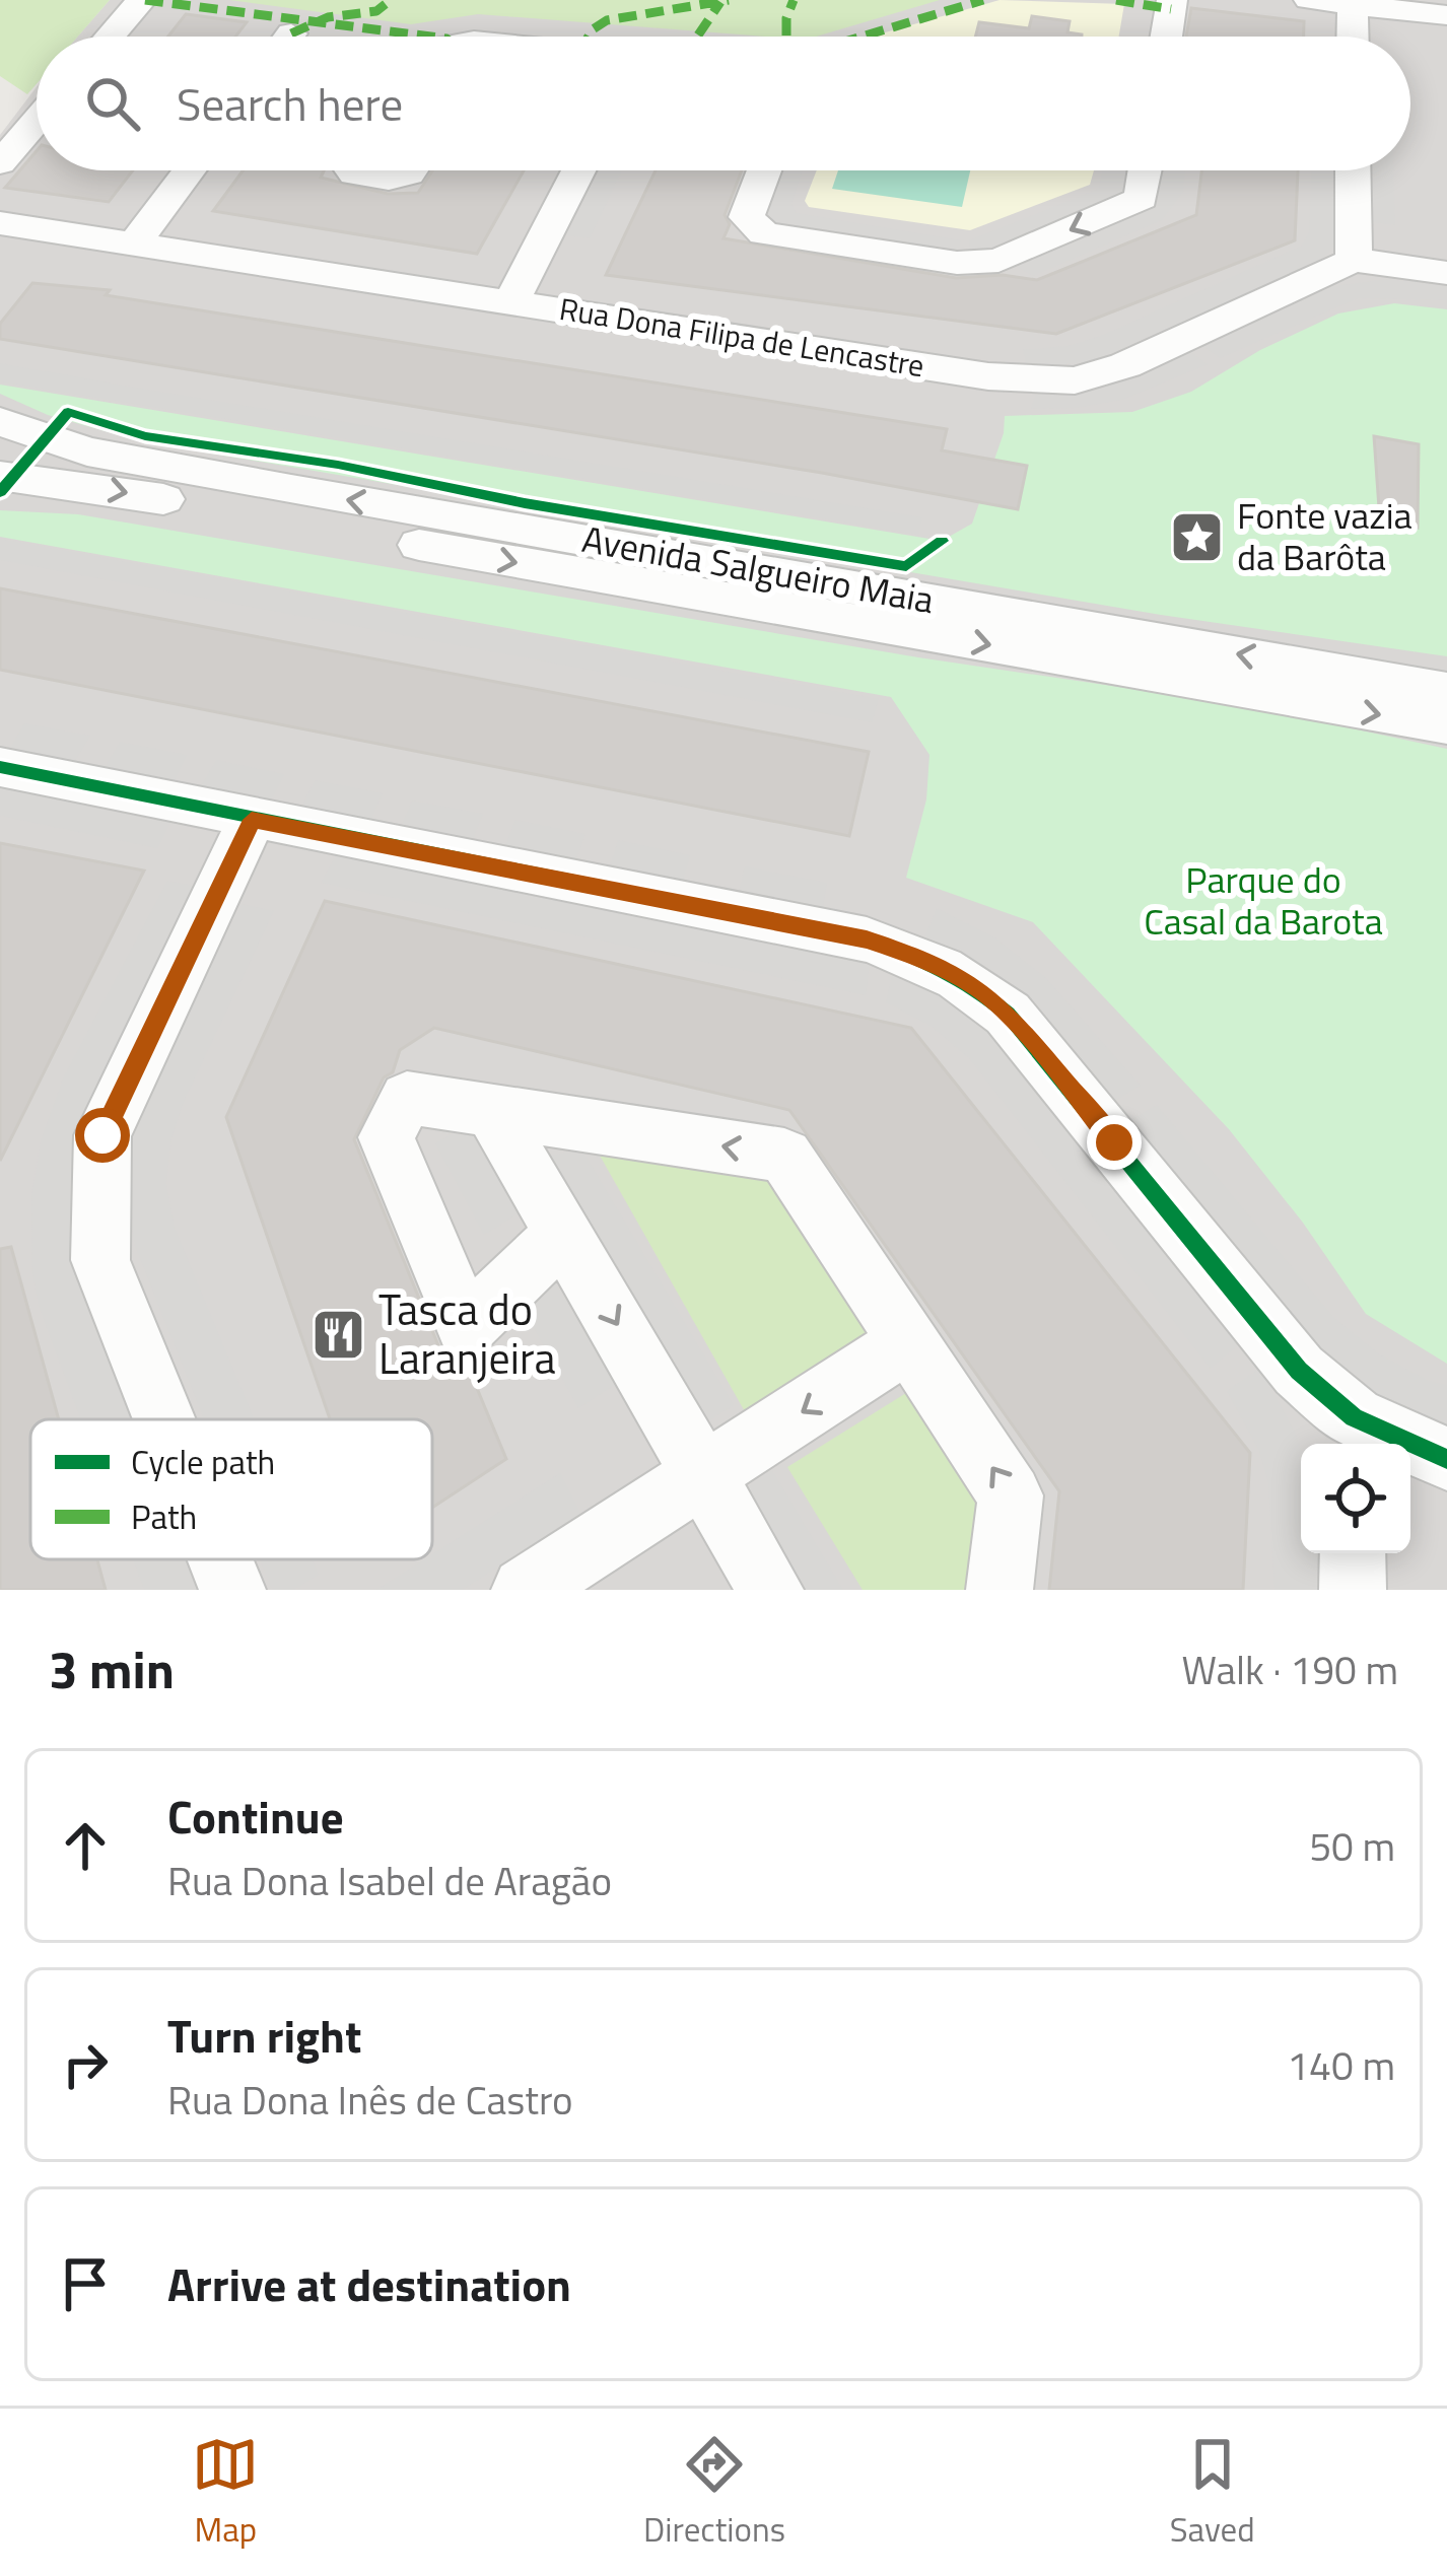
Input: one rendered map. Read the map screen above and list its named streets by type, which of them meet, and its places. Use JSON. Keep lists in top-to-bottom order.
{
  "streets": {
    "street": ["Rua Dona Filipa de Lencastre", "Avenida Salgueiro Maia"]
  },
  "parks": ["Parque do Casal da Barota"],
  "places": {
    "place": ["Fonte vazia da Barôta"],
    "restaurant": ["Tasca do Laranjeira"]
  },
  "legend": ["Cycle path", "Path"],
  "page": {
    "search": "Search here",
    "heading": ["3 min", "Walk · 190 m"],
    "list": [
      ["Continue", "Rua Dona Isabel de Aragão", "50 m"],
      ["Turn right", "Rua Dona Inês de Castro", "140 m"],
      "Arrive at destination"
    ],
    "nav": ["Map", "Directions", "Saved"]
  }
}
